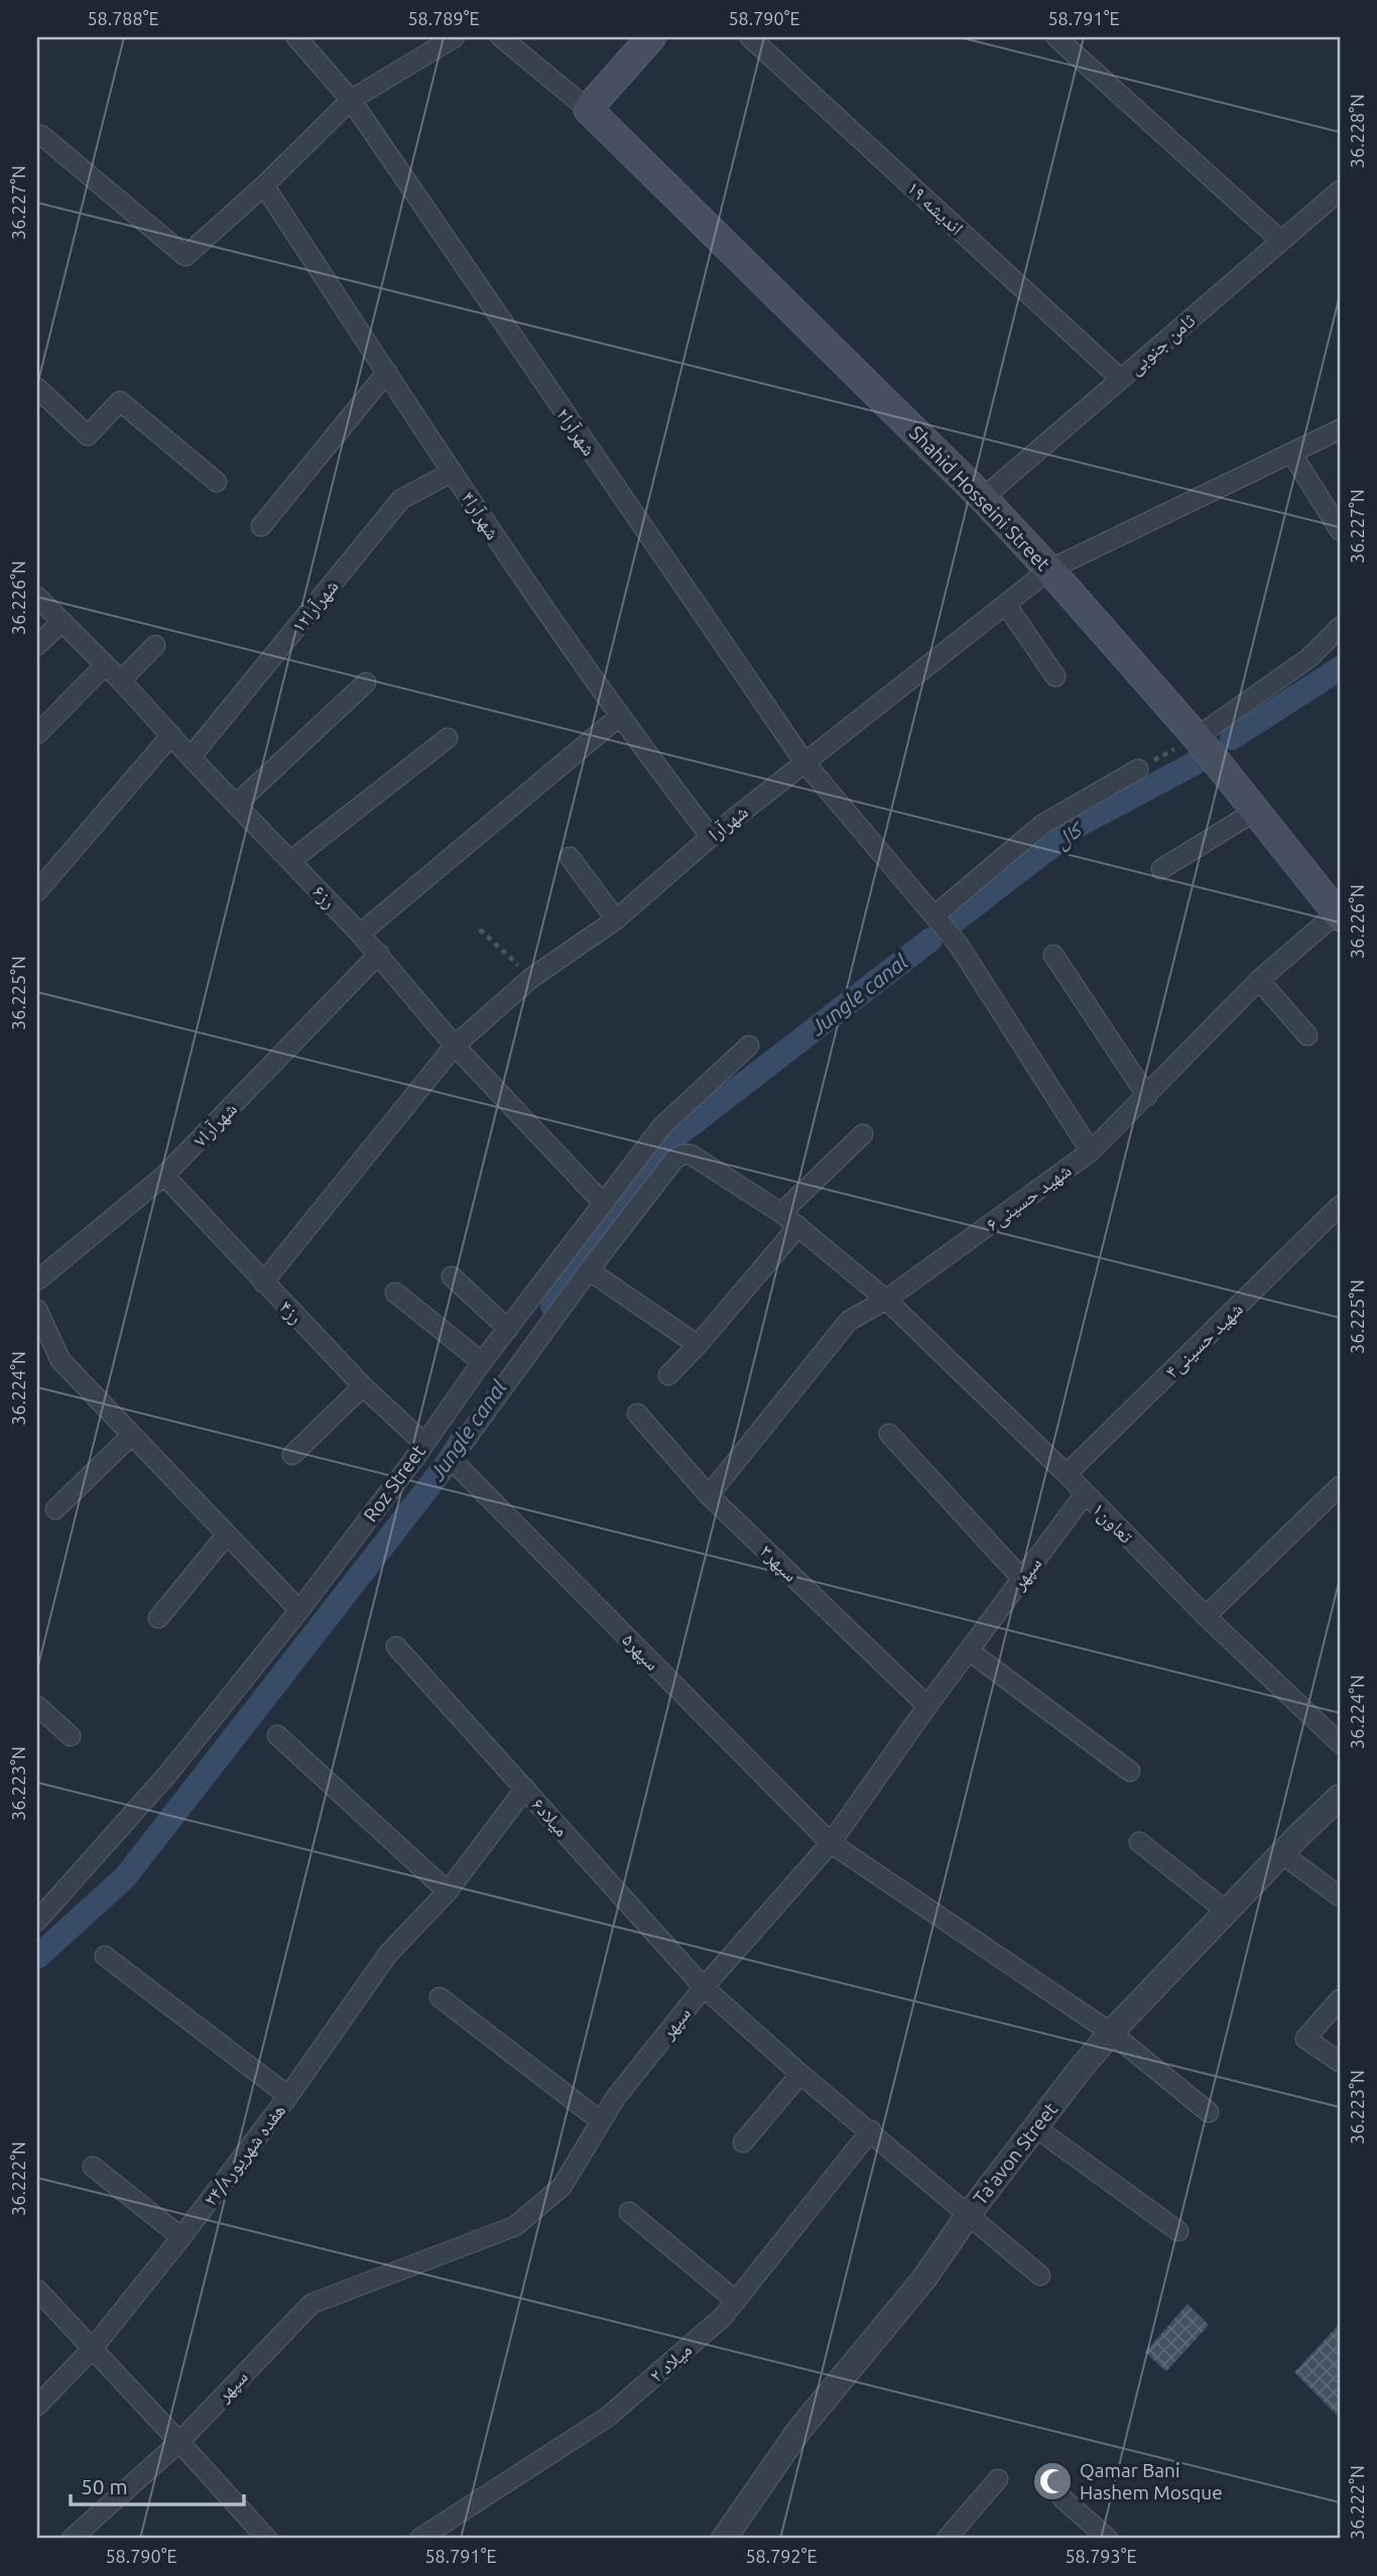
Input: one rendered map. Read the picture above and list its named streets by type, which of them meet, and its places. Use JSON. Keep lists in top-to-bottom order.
{
  "streets": {
    "main road": ["Shahid Hosseini Street"],
    "street": [
      "اندیشه ۱۹",
      "ثامن جنوبی",
      "شهرآرا۲",
      "شهرآرا۴",
      "شهرآرا۱۲",
      "شهرآرا",
      "رز۶",
      "شهرآرا۷",
      "شهید حسینی۶",
      "رز۴",
      "شهید حسینی۴",
      "Roz Street",
      "تعاون۱",
      "سپهر۳",
      "سپهر",
      "سپهر۵",
      "میلاد۶",
      "Ta'avon Street",
      "هفده شهریور۲۴/۸",
      "میلاد ۲"
    ]
  },
  "crossings": [
    ["اندیشه ۱۹", "ثامن جنوبی"],
    ["ثامن جنوبی", "Shahid Hosseini Street"],
    ["شهرآرا۲", "شهرآرا"],
    ["شهرآرا۲", "شهید حسینی۶"],
    ["Shahid Hosseini Street", "شهرآرا"],
    ["Shahid Hosseini Street", "شهید حسینی۶"],
    ["شهرآرا۴", "شهرآرا۱۲"],
    ["شهرآرا۴", "شهرآرا"],
    ["شهرآرا۱۲", "رز۶"],
    ["شهرآرا", "رز۶"],
    ["شهرآرا", "رز۴"],
    ["رز۶", "شهرآرا۷"],
    ["رز۶", "Roz Street"],
    ["شهرآرا۷", "رز۴"],
    ["شهید حسینی۶", "تعاون۱"],
    ["شهید حسینی۶", "سپهر۳"],
    ["رز۴", "Roz Street"],
    ["شهید حسینی۴", "تعاون۱"],
    ["تعاون۱", "سپهر"],
    ["سپهر۳", "سپهر"],
    ["سپهر", "سپهر۵"],
    ["سپهر", "میلاد۶"],
    ["سپهر۵", "Ta'avon Street"],
    ["میلاد۶", "Ta'avon Street"],
    ["میلاد۶", "هفده شهریور۲۴/۸"],
    ["میلاد۶", "میلاد ۲"]
  ],
  "water": ["کال", "Jungle canal"],
  "places": {
    "mosque": ["Qamar Bani Hashem Mosque"]
  },
  "scale_bar": "50 m",
  "coordinates": [
    "58.788°E",
    "58.789°E",
    "58.790°E",
    "58.791°E",
    "36.228°N",
    "36.227°N",
    "36.226°N",
    "36.225°N",
    "36.224°N",
    "36.223°N",
    "36.222°N",
    "58.792°E",
    "58.793°E"
  ]
}
